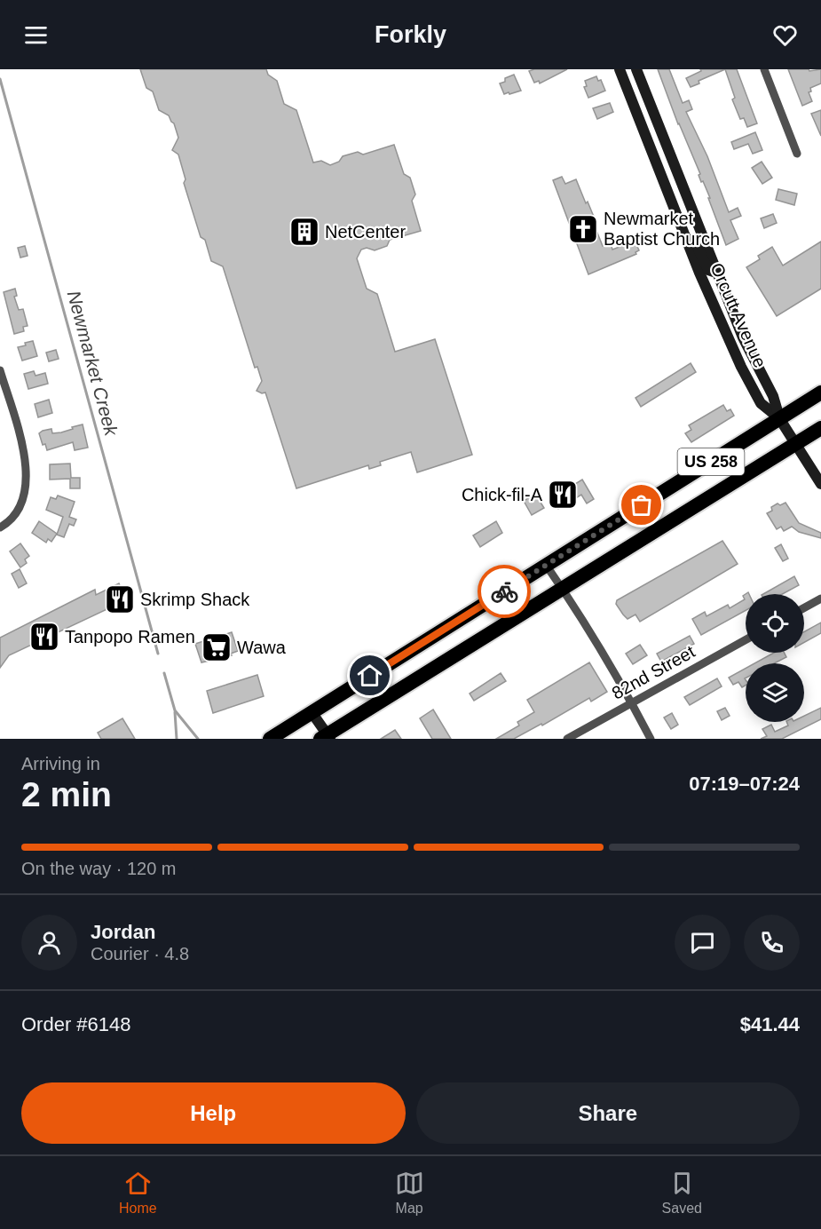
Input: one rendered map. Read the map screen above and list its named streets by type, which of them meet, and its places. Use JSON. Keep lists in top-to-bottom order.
{
  "streets": {
    "highway": ["US 258"],
    "main road": ["Orcutt Avenue"],
    "street": ["82nd Street"]
  },
  "crossings": [
    ["Orcutt Avenue", "US 258"]
  ],
  "water": ["Newmarket Creek"],
  "places": {
    "church": ["Newmarket Baptist Church"],
    "building": ["NetCenter"],
    "restaurant": ["Chick-fil-A", "Skrimp Shack", "Tanpopo Ramen"],
    "supermarket": ["Wawa"]
  },
  "page": {
    "header": "Forkly",
    "heading": ["2 min", "Arriving in", "07:19–07:24"],
    "panel": [
      "Jordan",
      "Courier · 4.8",
      "Order #6148",
      "$41.44"
    ],
    "bar": "On the way · 120 m",
    "buttons": ["Help", "Share"],
    "tabs": ["Home", "Map", "Saved"]
  }
}
